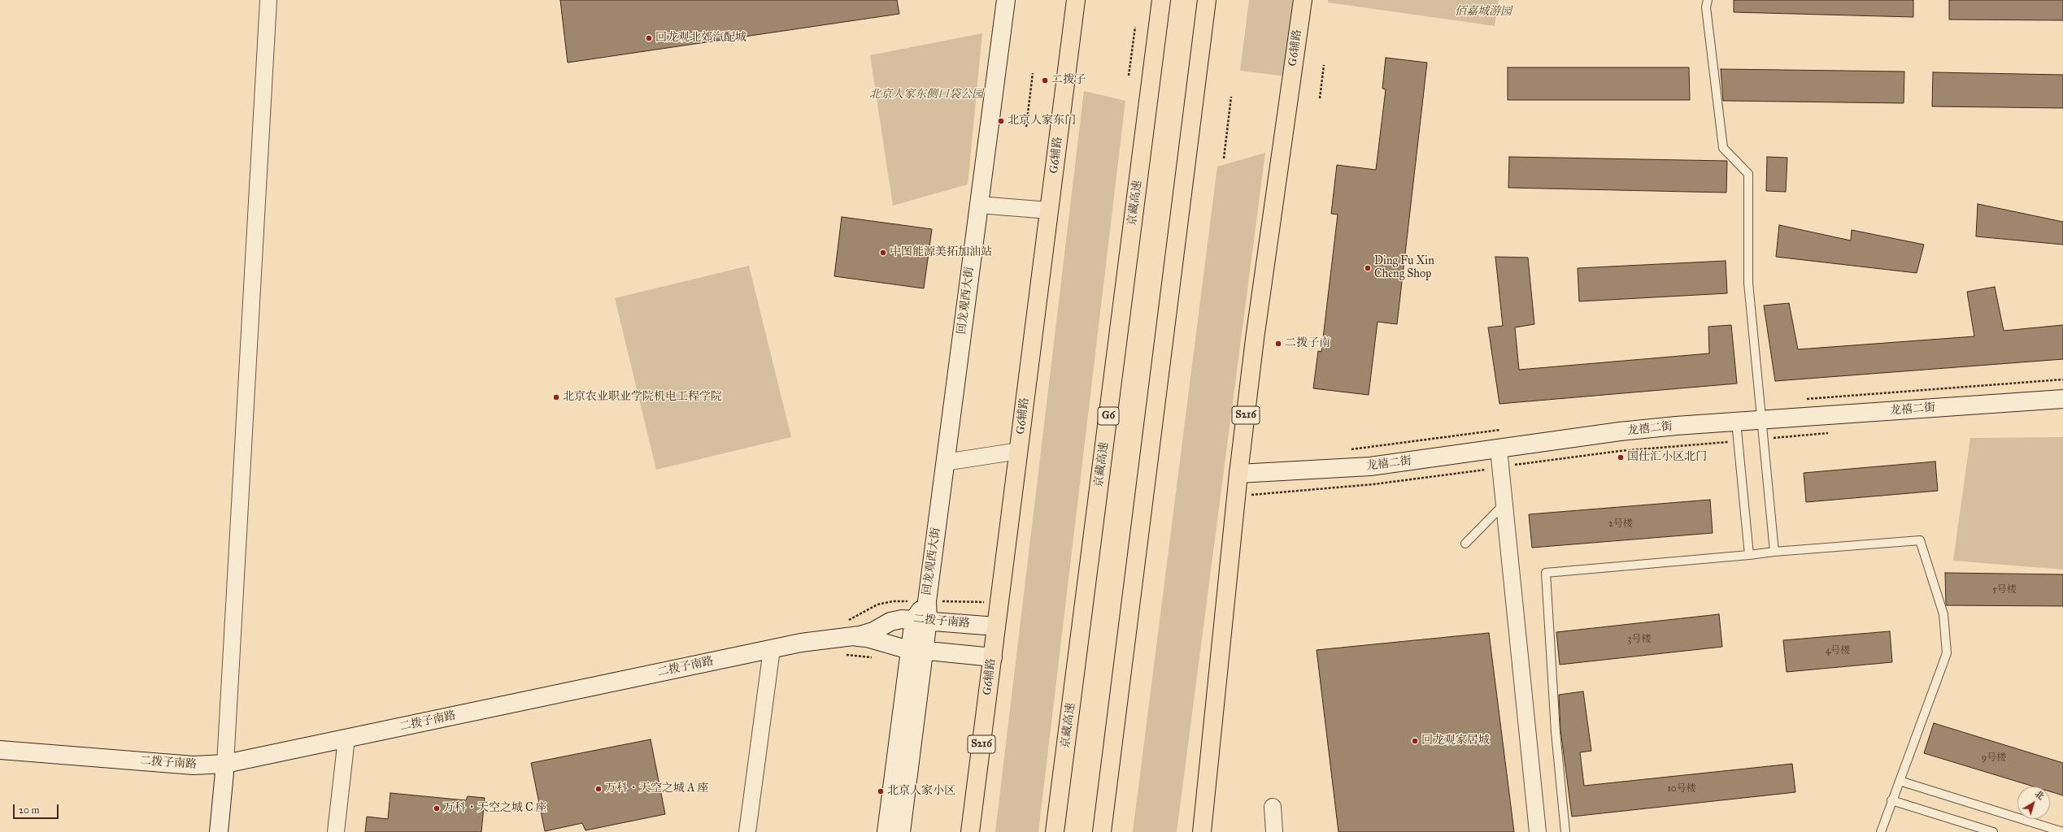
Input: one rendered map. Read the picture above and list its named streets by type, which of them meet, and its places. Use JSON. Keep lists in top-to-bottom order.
{
  "streets": {
    "main road": [
      "G6辅路",
      "京藏高速",
      "S216",
      "G6"
    ],
    "street": ["回龙观西大街", "龙禧二街", "二拨子南路"]
  },
  "crossings": [
    ["G6辅路", "龙禧二街"],
    ["G6辅路", "二拨子南路"],
    ["回龙观西大街", "二拨子南路"]
  ],
  "parks": ["佰嘉城游园", "北京人家东侧口袋公园"],
  "places": [
    "回龙观北郊汽配城",
    "二拨子",
    "北京人家东门",
    "中图能源美拓加油站",
    "Ding Fu Xin Cheng Shop",
    "二拨子南",
    "北京农业职业学院机电工程学院",
    "国仕汇小区北门",
    "回龙观家居城",
    "万科・天空之城 A 座",
    "北京人家小区",
    "万科・天空之城 C 座"
  ],
  "house_numbers": [
    "2号楼",
    "5号楼",
    "3号楼",
    "4号楼",
    "9号楼",
    "10号楼"
  ],
  "scale_bar": "20 m",
  "north": "top right"
}
